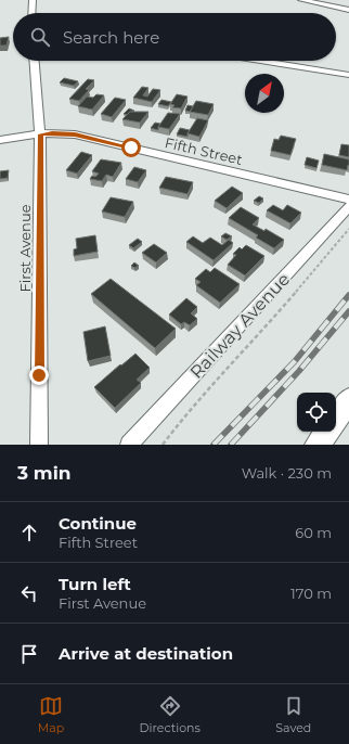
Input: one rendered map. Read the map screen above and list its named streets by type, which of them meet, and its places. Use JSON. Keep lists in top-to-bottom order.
{
  "streets": {
    "street": ["Fifth Street", "First Avenue", "Railway Avenue"]
  },
  "crossings": [
    ["Fifth Street", "First Avenue"]
  ],
  "north": "top right",
  "page": {
    "search": "Search here",
    "heading": ["3 min", "Walk · 230 m"],
    "list": [
      ["Continue", "Fifth Street", "60 m"],
      ["Turn left", "First Avenue", "170 m"],
      "Arrive at destination"
    ],
    "nav": ["Map", "Directions", "Saved"]
  }
}
